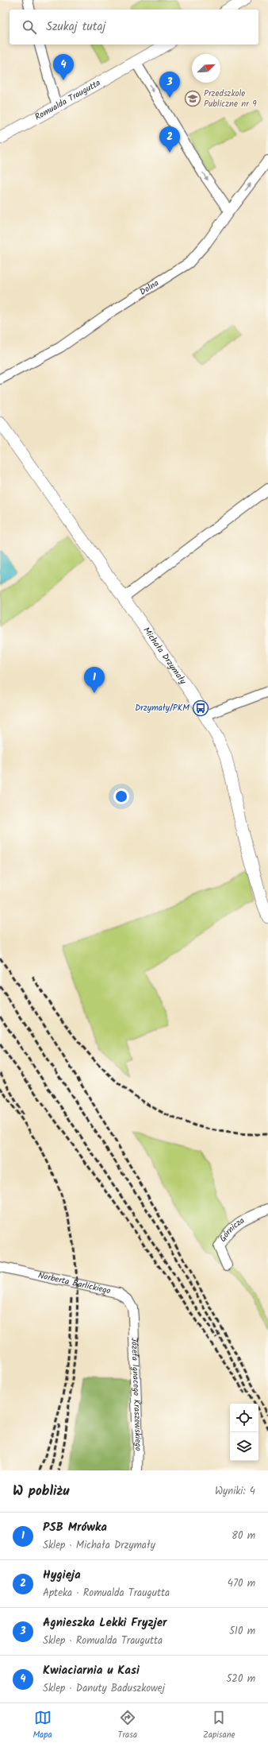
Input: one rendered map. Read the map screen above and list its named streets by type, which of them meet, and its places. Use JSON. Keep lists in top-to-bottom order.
{
  "streets": {
    "street": [
      "Romualda Traugutta",
      "Dolna",
      "Michała Drzymały",
      "Górnicza",
      "Norberta Barlickiego",
      "Józefa Ignacego Kraszewskiego"
    ]
  },
  "crossings": [
    ["Norberta Barlickiego", "Józefa Ignacego Kraszewskiego"]
  ],
  "places": {
    "school or university": ["Przedszkole Publiczne nr 9"],
    "bus stop": ["Drzymały/PKM"]
  },
  "north": "top right",
  "page": {
    "search": "Szukaj tutaj",
    "pins": [
      "4",
      "3",
      "2",
      "1"
    ],
    "heading": ["W pobliżu", "Wyniki: 4"],
    "list": [
      {
        "mark": "1",
        "name": "PSB Mrówka",
        "note": "Sklep · Michała Drzymały",
        "value": "80 m"
      },
      {
        "mark": "2",
        "name": "Hygieja",
        "note": "Apteka · Romualda Traugutta",
        "value": "470 m"
      },
      {
        "mark": "3",
        "name": "Agnieszka Lekki Fryzjer",
        "note": "Sklep · Romualda Traugutta",
        "value": "510 m"
      },
      {
        "mark": "4",
        "name": "Kwiaciarnia u Kasi",
        "note": "Sklep · Danuty Baduszkowej",
        "value": "520 m"
      }
    ],
    "nav": ["Mapa", "Trasa", "Zapisane"]
  }
}
